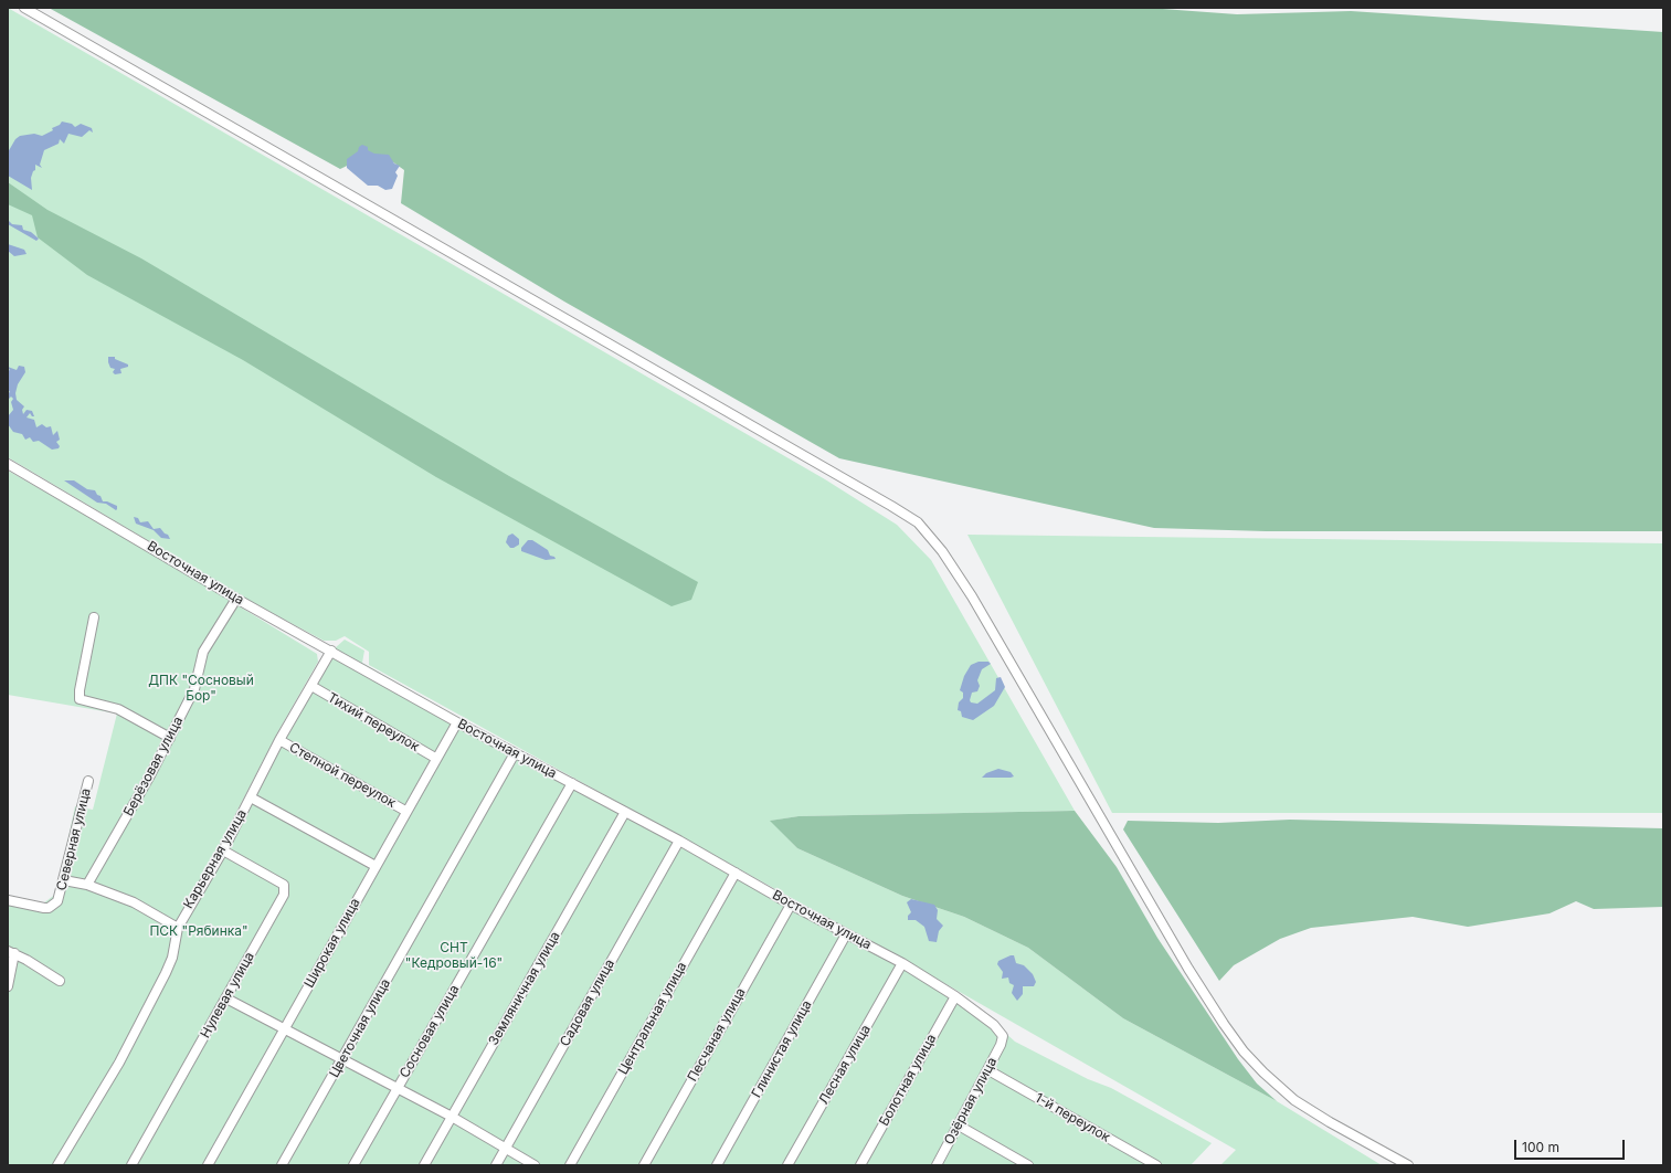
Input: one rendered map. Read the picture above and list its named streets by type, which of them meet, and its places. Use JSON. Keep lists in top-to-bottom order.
{
  "streets": {
    "street": [
      "Восточная улица",
      "Тихий переулок",
      "Берёзовая улица",
      "Степной переулок",
      "Северная улица",
      "Карьерная улица",
      "Широкая улица",
      "Земляничная улица",
      "Нулевая улица",
      "Садовая улица",
      "Центральная улица",
      "Цветочная улица",
      "Сосновая улица",
      "Песчаная улица",
      "Глинистая улица",
      "Лесная улица",
      "Болотная улица",
      "Озёрная улица",
      "1-й переулок"
    ]
  },
  "crossings": [
    ["Восточная улица", "Берёзовая улица"],
    ["Восточная улица", "Карьерная улица"],
    ["Восточная улица", "Широкая улица"],
    ["Восточная улица", "Земляничная улица"],
    ["Восточная улица", "Садовая улица"],
    ["Восточная улица", "Центральная улица"],
    ["Восточная улица", "Цветочная улица"],
    ["Восточная улица", "Сосновая улица"],
    ["Восточная улица", "Песчаная улица"],
    ["Восточная улица", "Глинистая улица"],
    ["Восточная улица", "Лесная улица"],
    ["Восточная улица", "Болотная улица"],
    ["Восточная улица", "Озёрная улица"],
    ["Тихий переулок", "Карьерная улица"],
    ["Тихий переулок", "Широкая улица"],
    ["Степной переулок", "Карьерная улица"],
    ["Степной переулок", "Широкая улица"],
    ["Карьерная улица", "Нулевая улица"],
    ["Озёрная улица", "1-й переулок"]
  ],
  "parks": ["ДПК \"Сосновый Бор\"", "ПСК \"Рябинка\"", "СНТ \"Кедровый-16\""],
  "scale_bar": "100 m"
}
